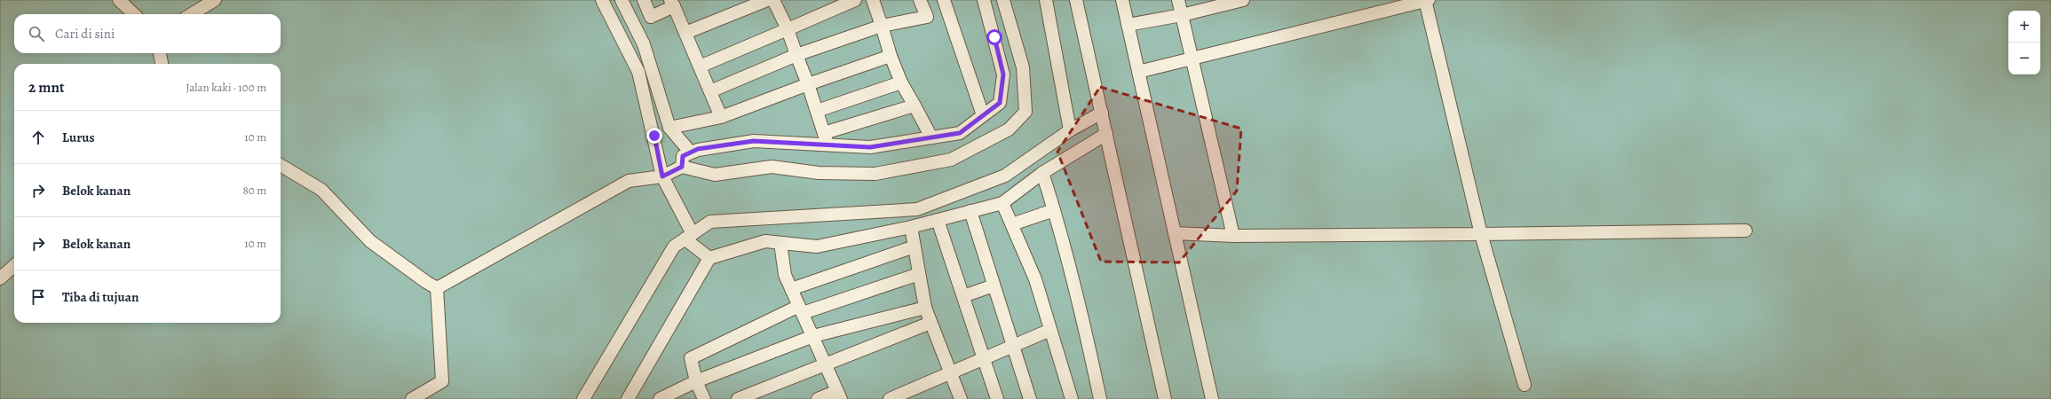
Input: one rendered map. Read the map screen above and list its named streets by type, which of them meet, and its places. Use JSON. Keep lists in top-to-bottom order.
{
  "page": {
    "map_buttons": ["+", "−"],
    "search": "Cari di sini",
    "heading": ["2 mnt", "Jalan kaki · 100 m"],
    "list": [
      ["Lurus", "10 m"],
      ["Belok kanan", "80 m"],
      ["Belok kanan", "10 m"],
      "Tiba di tujuan"
    ]
  }
}
